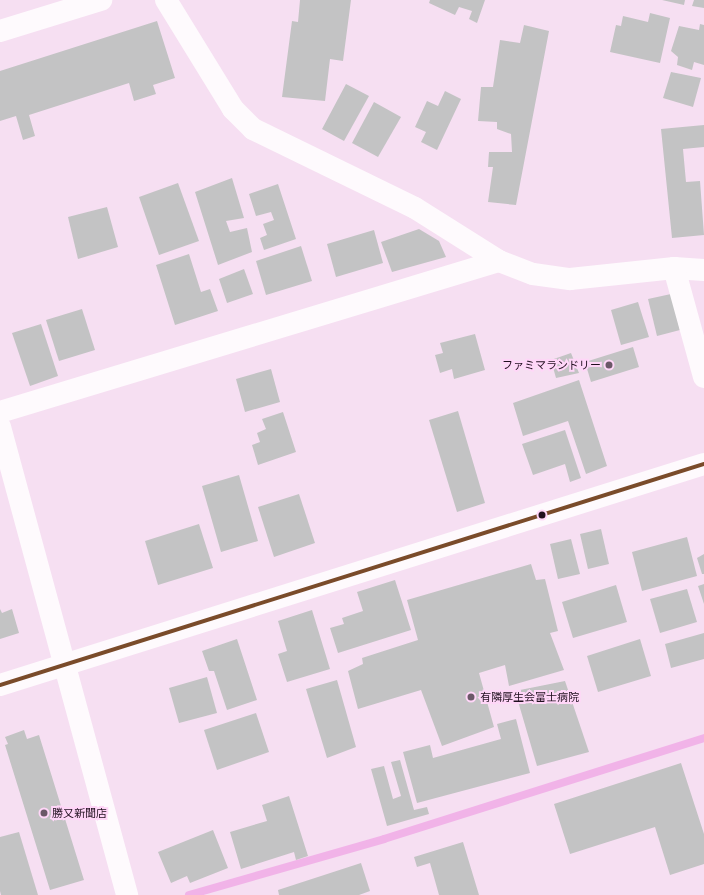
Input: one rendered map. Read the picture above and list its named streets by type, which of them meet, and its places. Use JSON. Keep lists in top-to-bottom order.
{
  "places": ["ファミマランドリー", "有隣厚生会富士病院", "勝又新聞店"]
}
